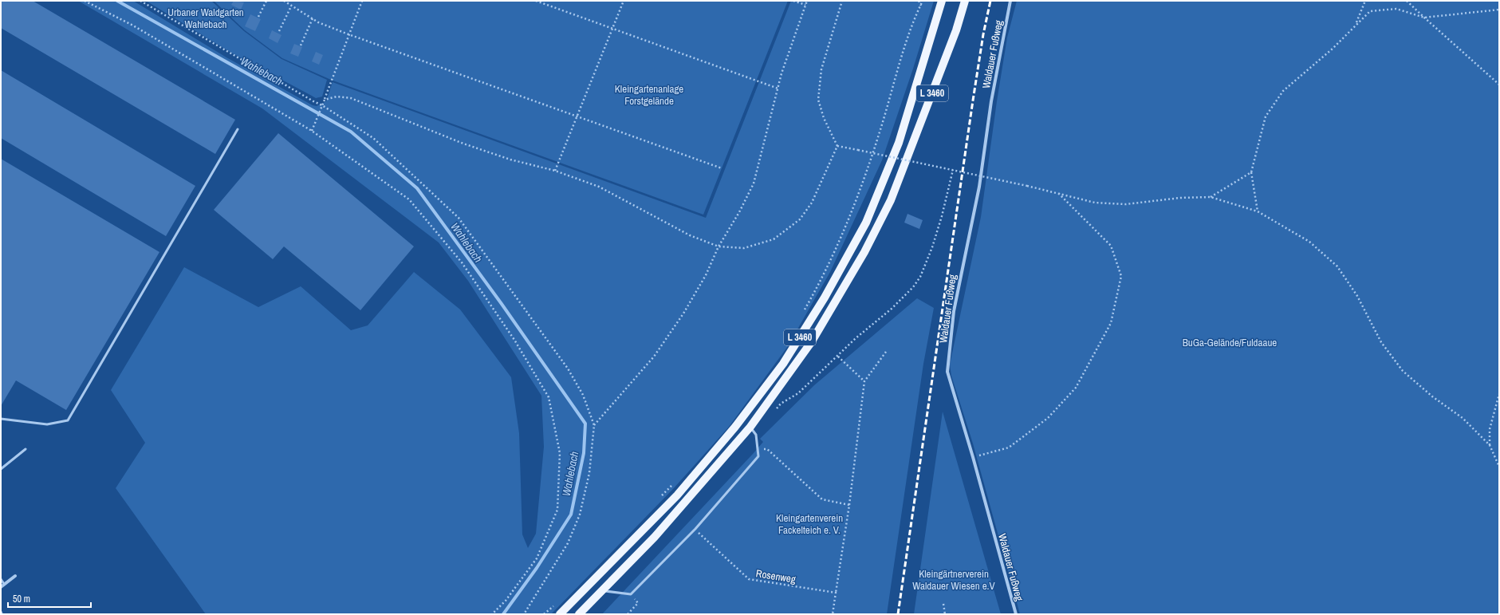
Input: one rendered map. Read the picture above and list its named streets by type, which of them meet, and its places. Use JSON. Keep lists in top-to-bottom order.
{
  "streets": {
    "main road": ["L 3460"],
    "street": ["Waldauer Fußweg"],
    "path": ["Rosenweg"]
  },
  "water": ["Wahlebach"],
  "parks": [
    "Urbaner Waldgarten Wahlebach",
    "Kleingartenanlage Forstgelände",
    "BuGa-Gelände/Fuldaaue",
    "Kleingartenverein Fackelteich e. V.",
    "Kleingärtnerverein Waldauer Wiesen e.V"
  ],
  "scale_bar": "50 m"
}
